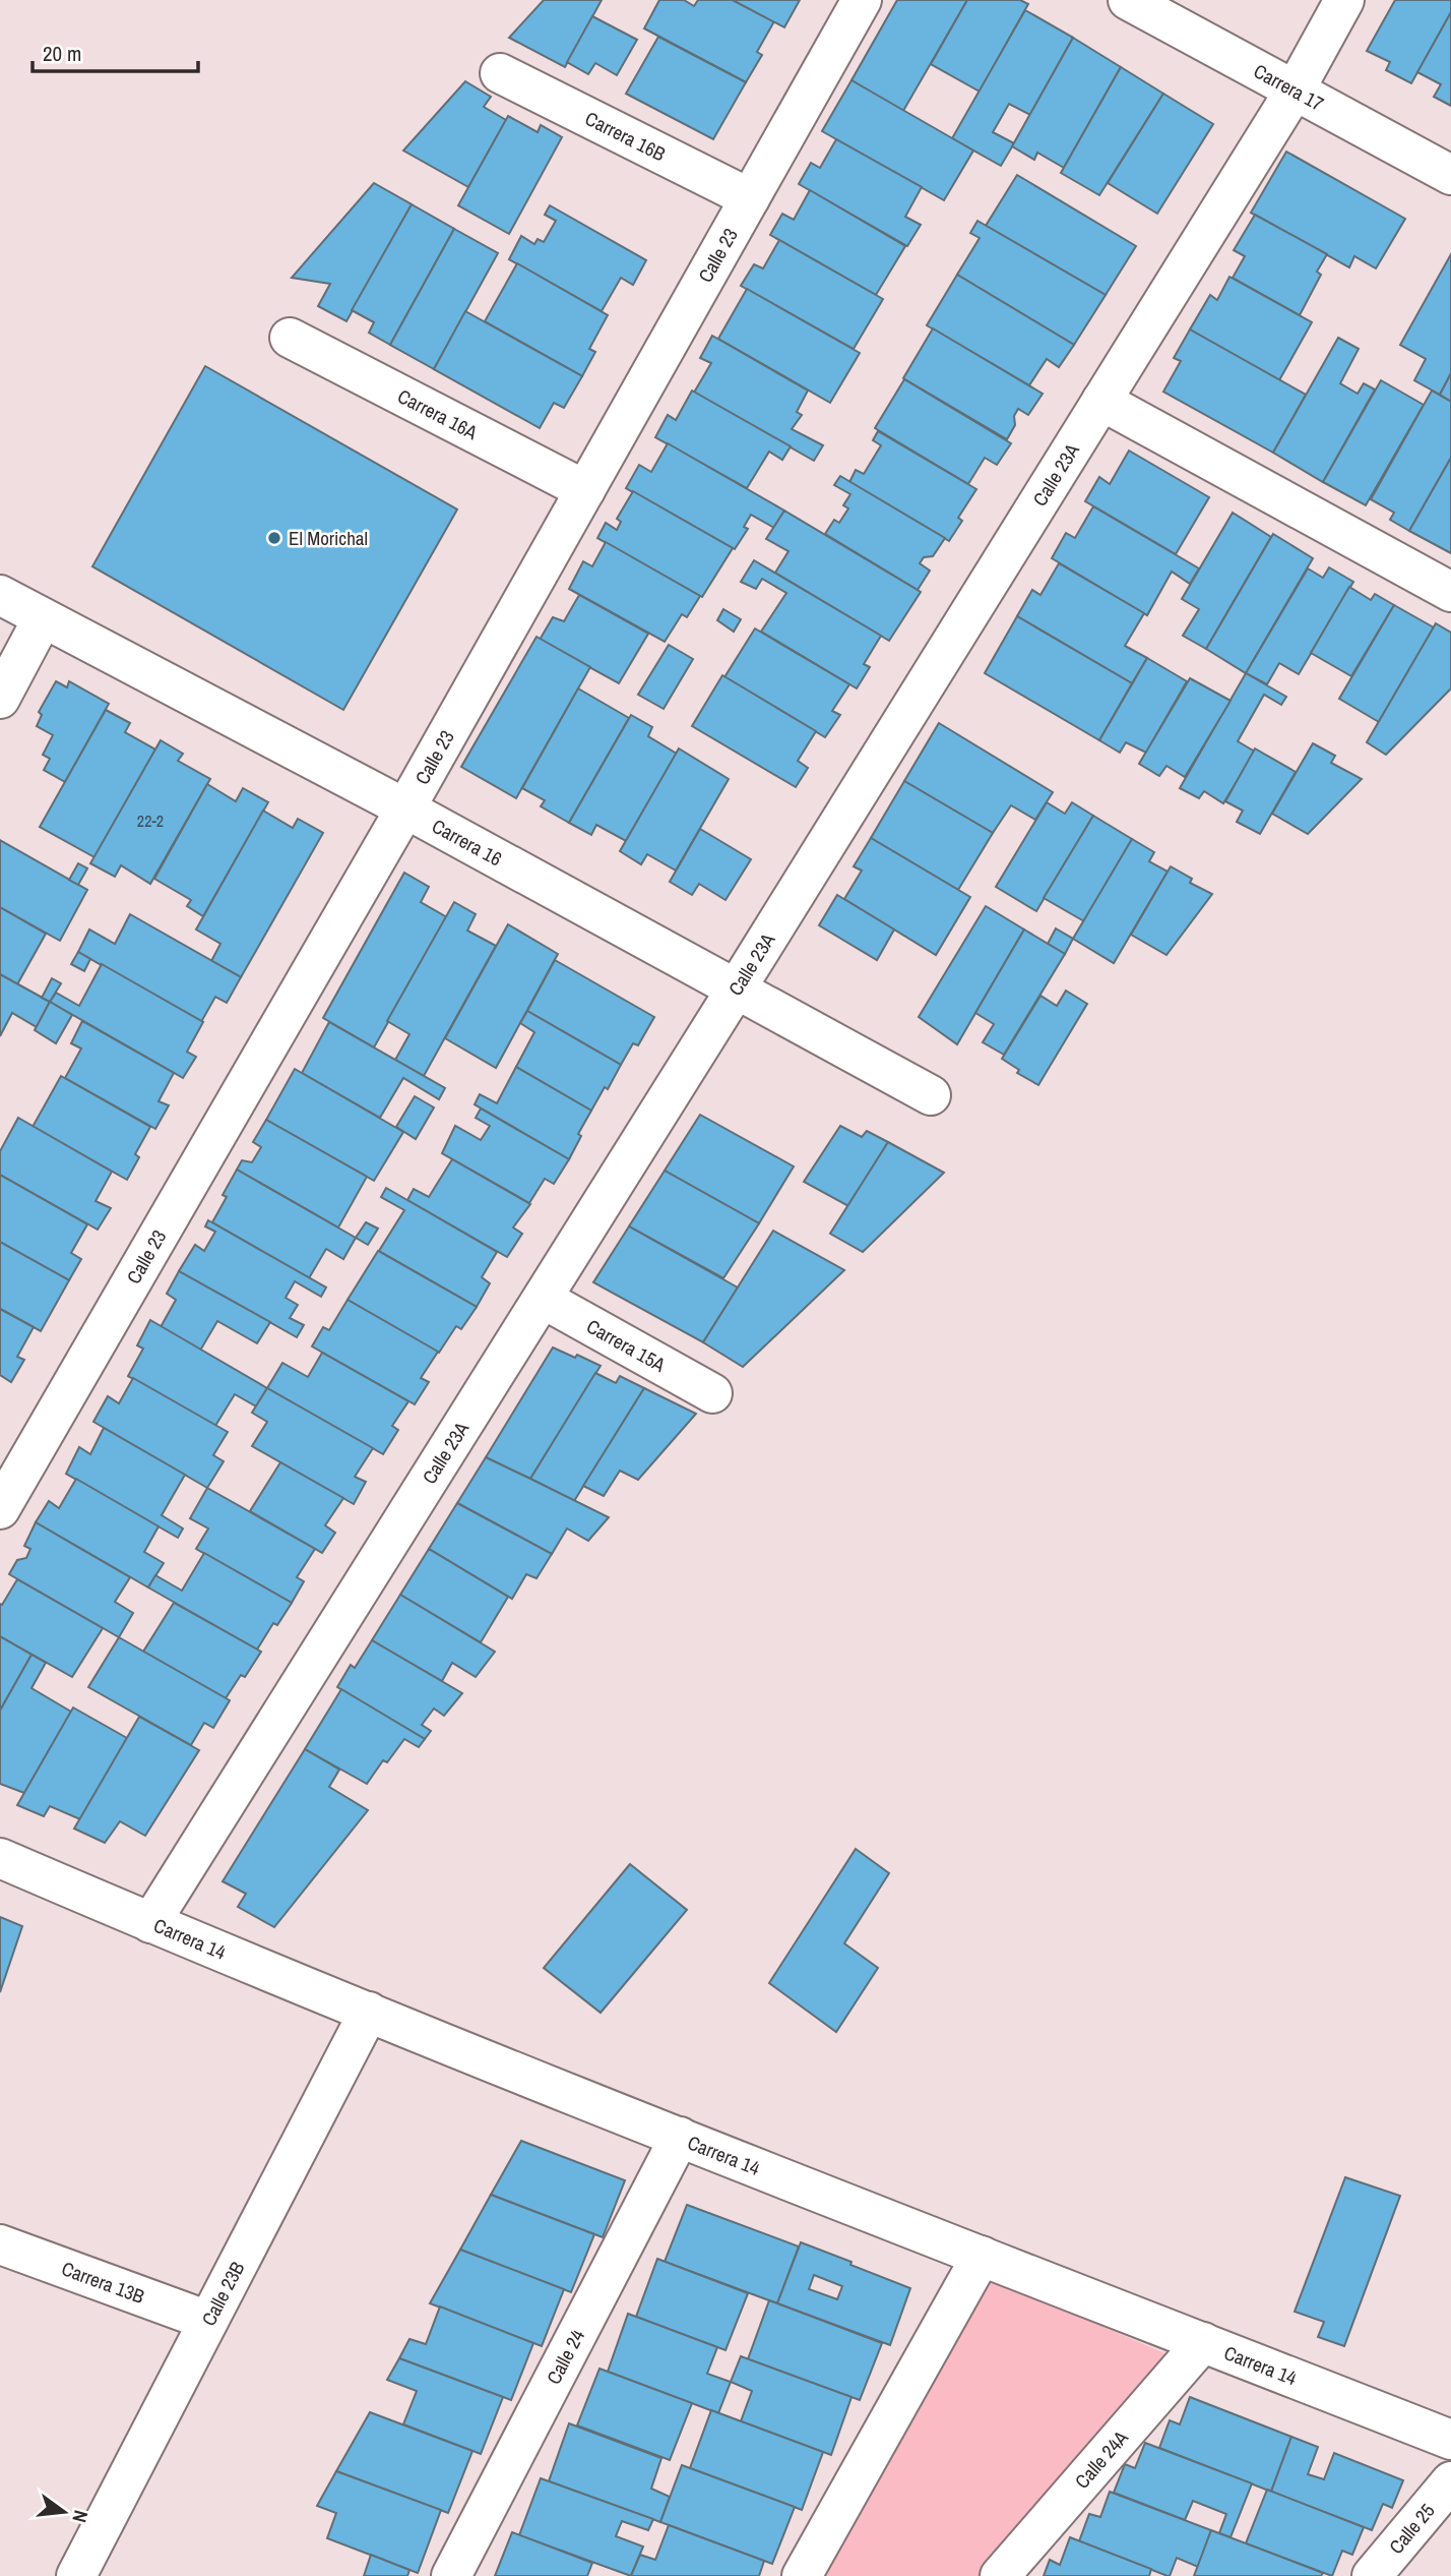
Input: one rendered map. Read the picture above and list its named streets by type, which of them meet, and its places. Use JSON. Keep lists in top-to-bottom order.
{
  "streets": {
    "street": [
      "Carrera 17",
      "Carrera 16B",
      "Calle 23",
      "Carrera 16A",
      "Calle 23A",
      "Carrera 16",
      "Carrera 15A",
      "Carrera 14",
      "Carrera 13B",
      "Calle 23B",
      "Calle 24",
      "Calle 24A",
      "Calle 25"
    ]
  },
  "crossings": [
    ["Carrera 17", "Calle 23A"],
    ["Carrera 16B", "Calle 23"],
    ["Calle 23", "Carrera 16A"],
    ["Calle 23", "Carrera 16"],
    ["Calle 23A", "Carrera 16"],
    ["Calle 23A", "Carrera 15A"],
    ["Calle 23A", "Carrera 14"],
    ["Carrera 14", "Calle 23B"],
    ["Carrera 14", "Calle 24"],
    ["Carrera 14", "Calle 24A"],
    ["Carrera 13B", "Calle 23B"]
  ],
  "places": ["El Morichal"],
  "house_numbers": ["22-2"],
  "scale_bar": "20 m",
  "north": "right"
}
